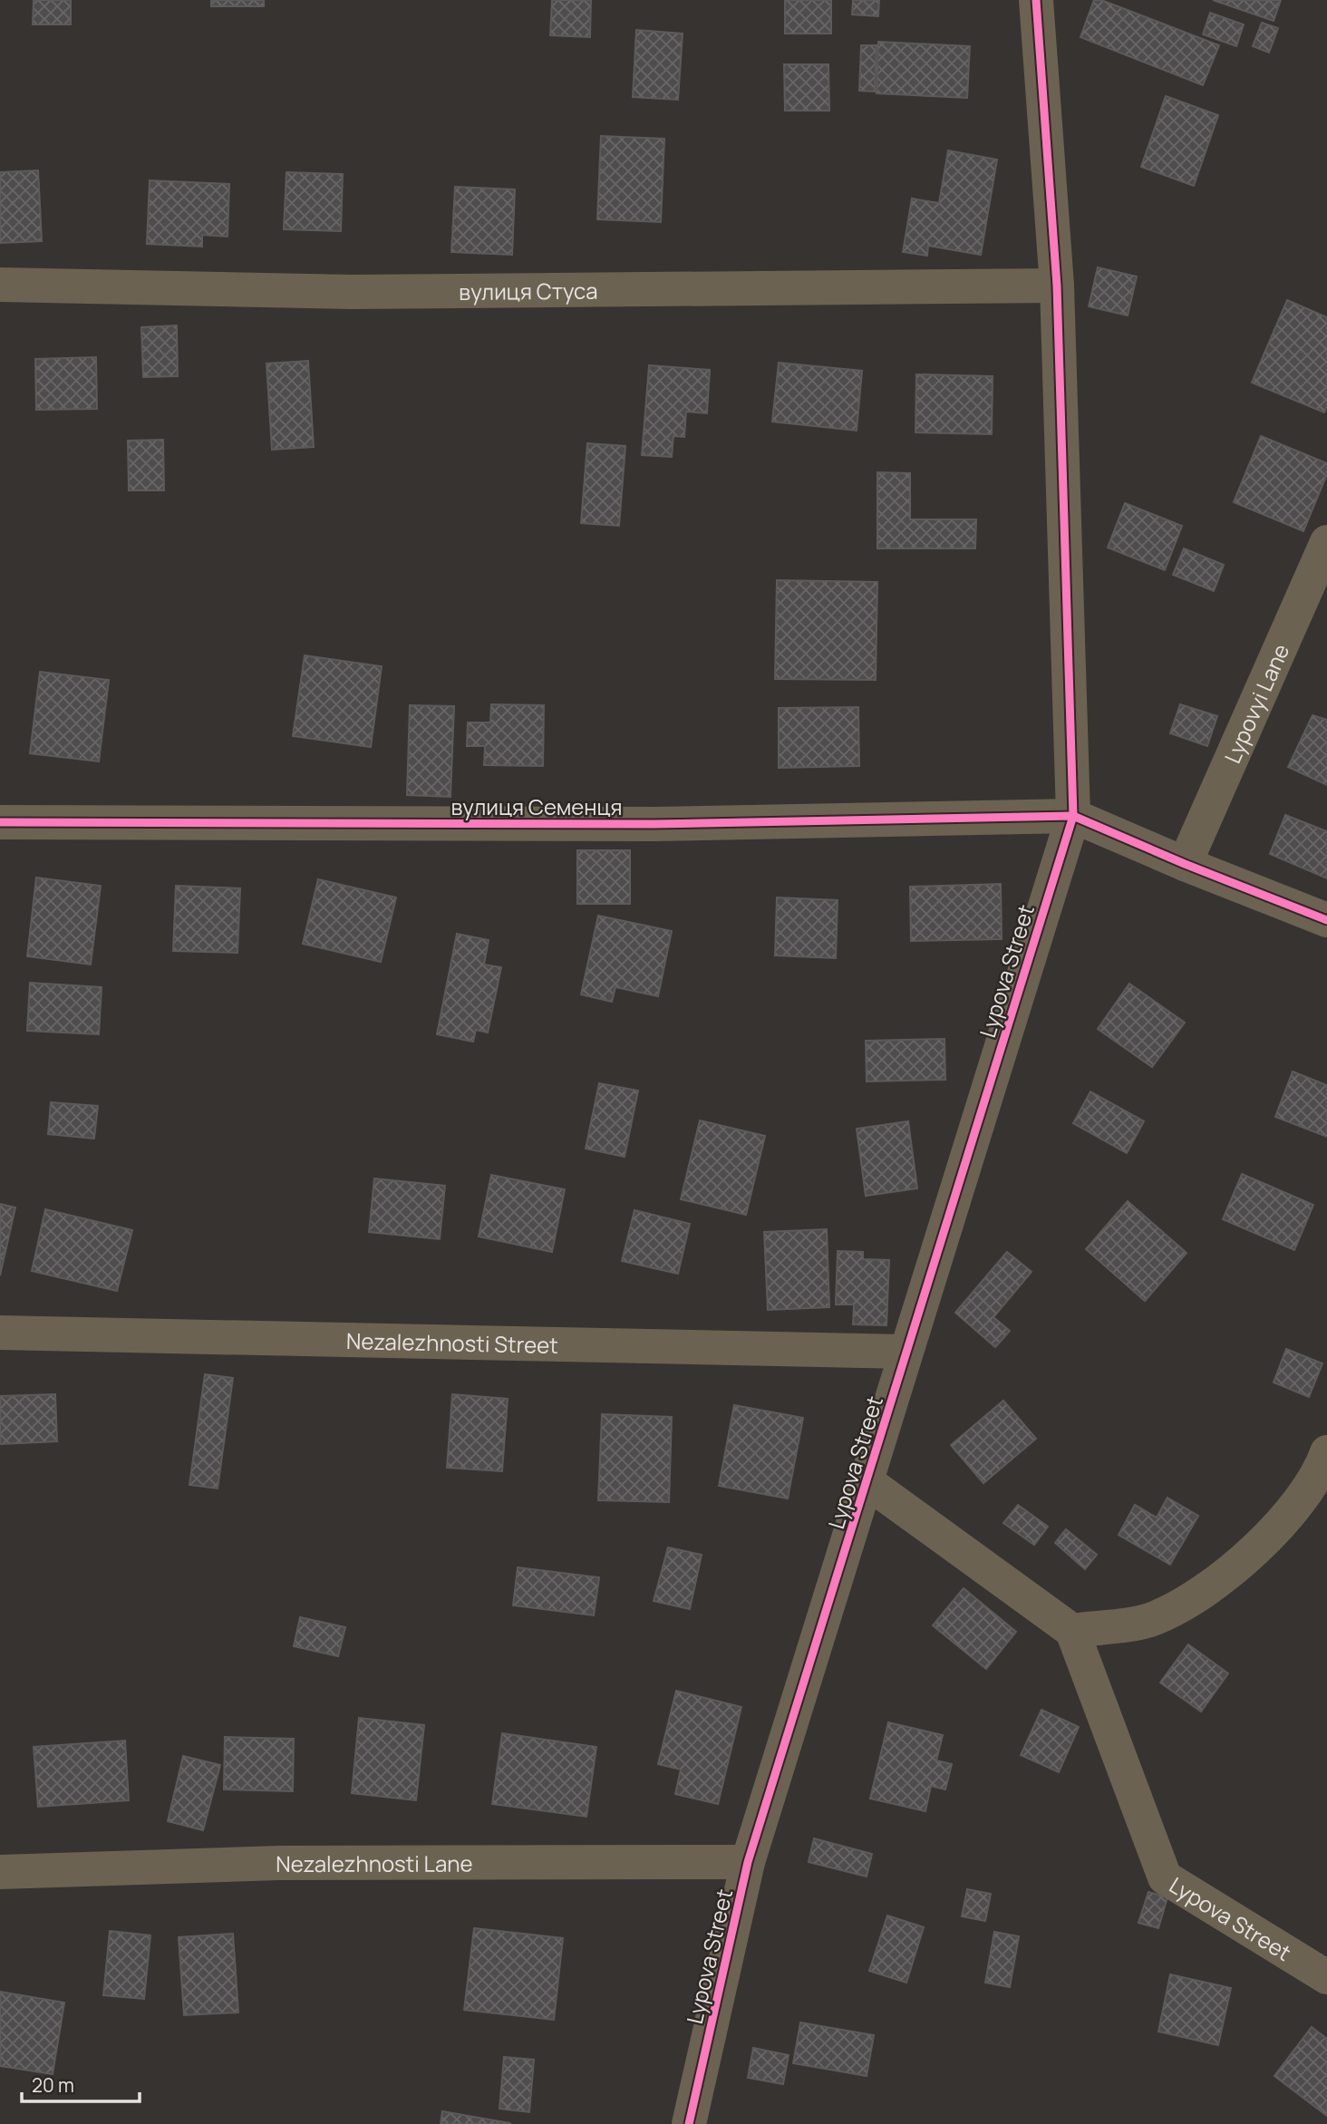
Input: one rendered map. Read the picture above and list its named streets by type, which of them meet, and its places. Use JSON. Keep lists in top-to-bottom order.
{
  "streets": {
    "street": [
      "вулиця Стуса",
      "Lypovyi Lane",
      "вулиця Семенця",
      "Lypova Street",
      "Nezalezhnosti Street",
      "Nezalezhnosti Lane"
    ]
  },
  "crossings": [
    ["вулиця Стуса", "Lypova Street"],
    ["вулиця Семенця", "Lypova Street"],
    ["Lypova Street", "Nezalezhnosti Street"],
    ["Lypova Street", "Nezalezhnosti Lane"]
  ],
  "scale_bar": "20 m"
}
